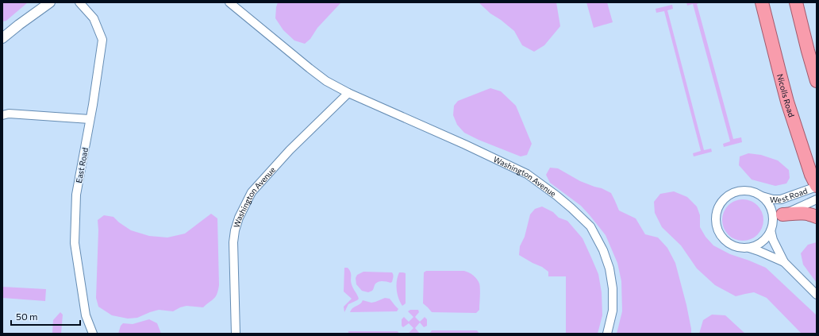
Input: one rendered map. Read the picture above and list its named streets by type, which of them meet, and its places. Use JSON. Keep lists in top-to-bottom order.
{
  "streets": {
    "highway": ["Nicolls Road"],
    "street": ["East Road", "Washington Avenue", "West Road"]
  },
  "crossings": [
    ["Nicolls Road", "West Road"]
  ],
  "scale_bar": "50 m"
}
